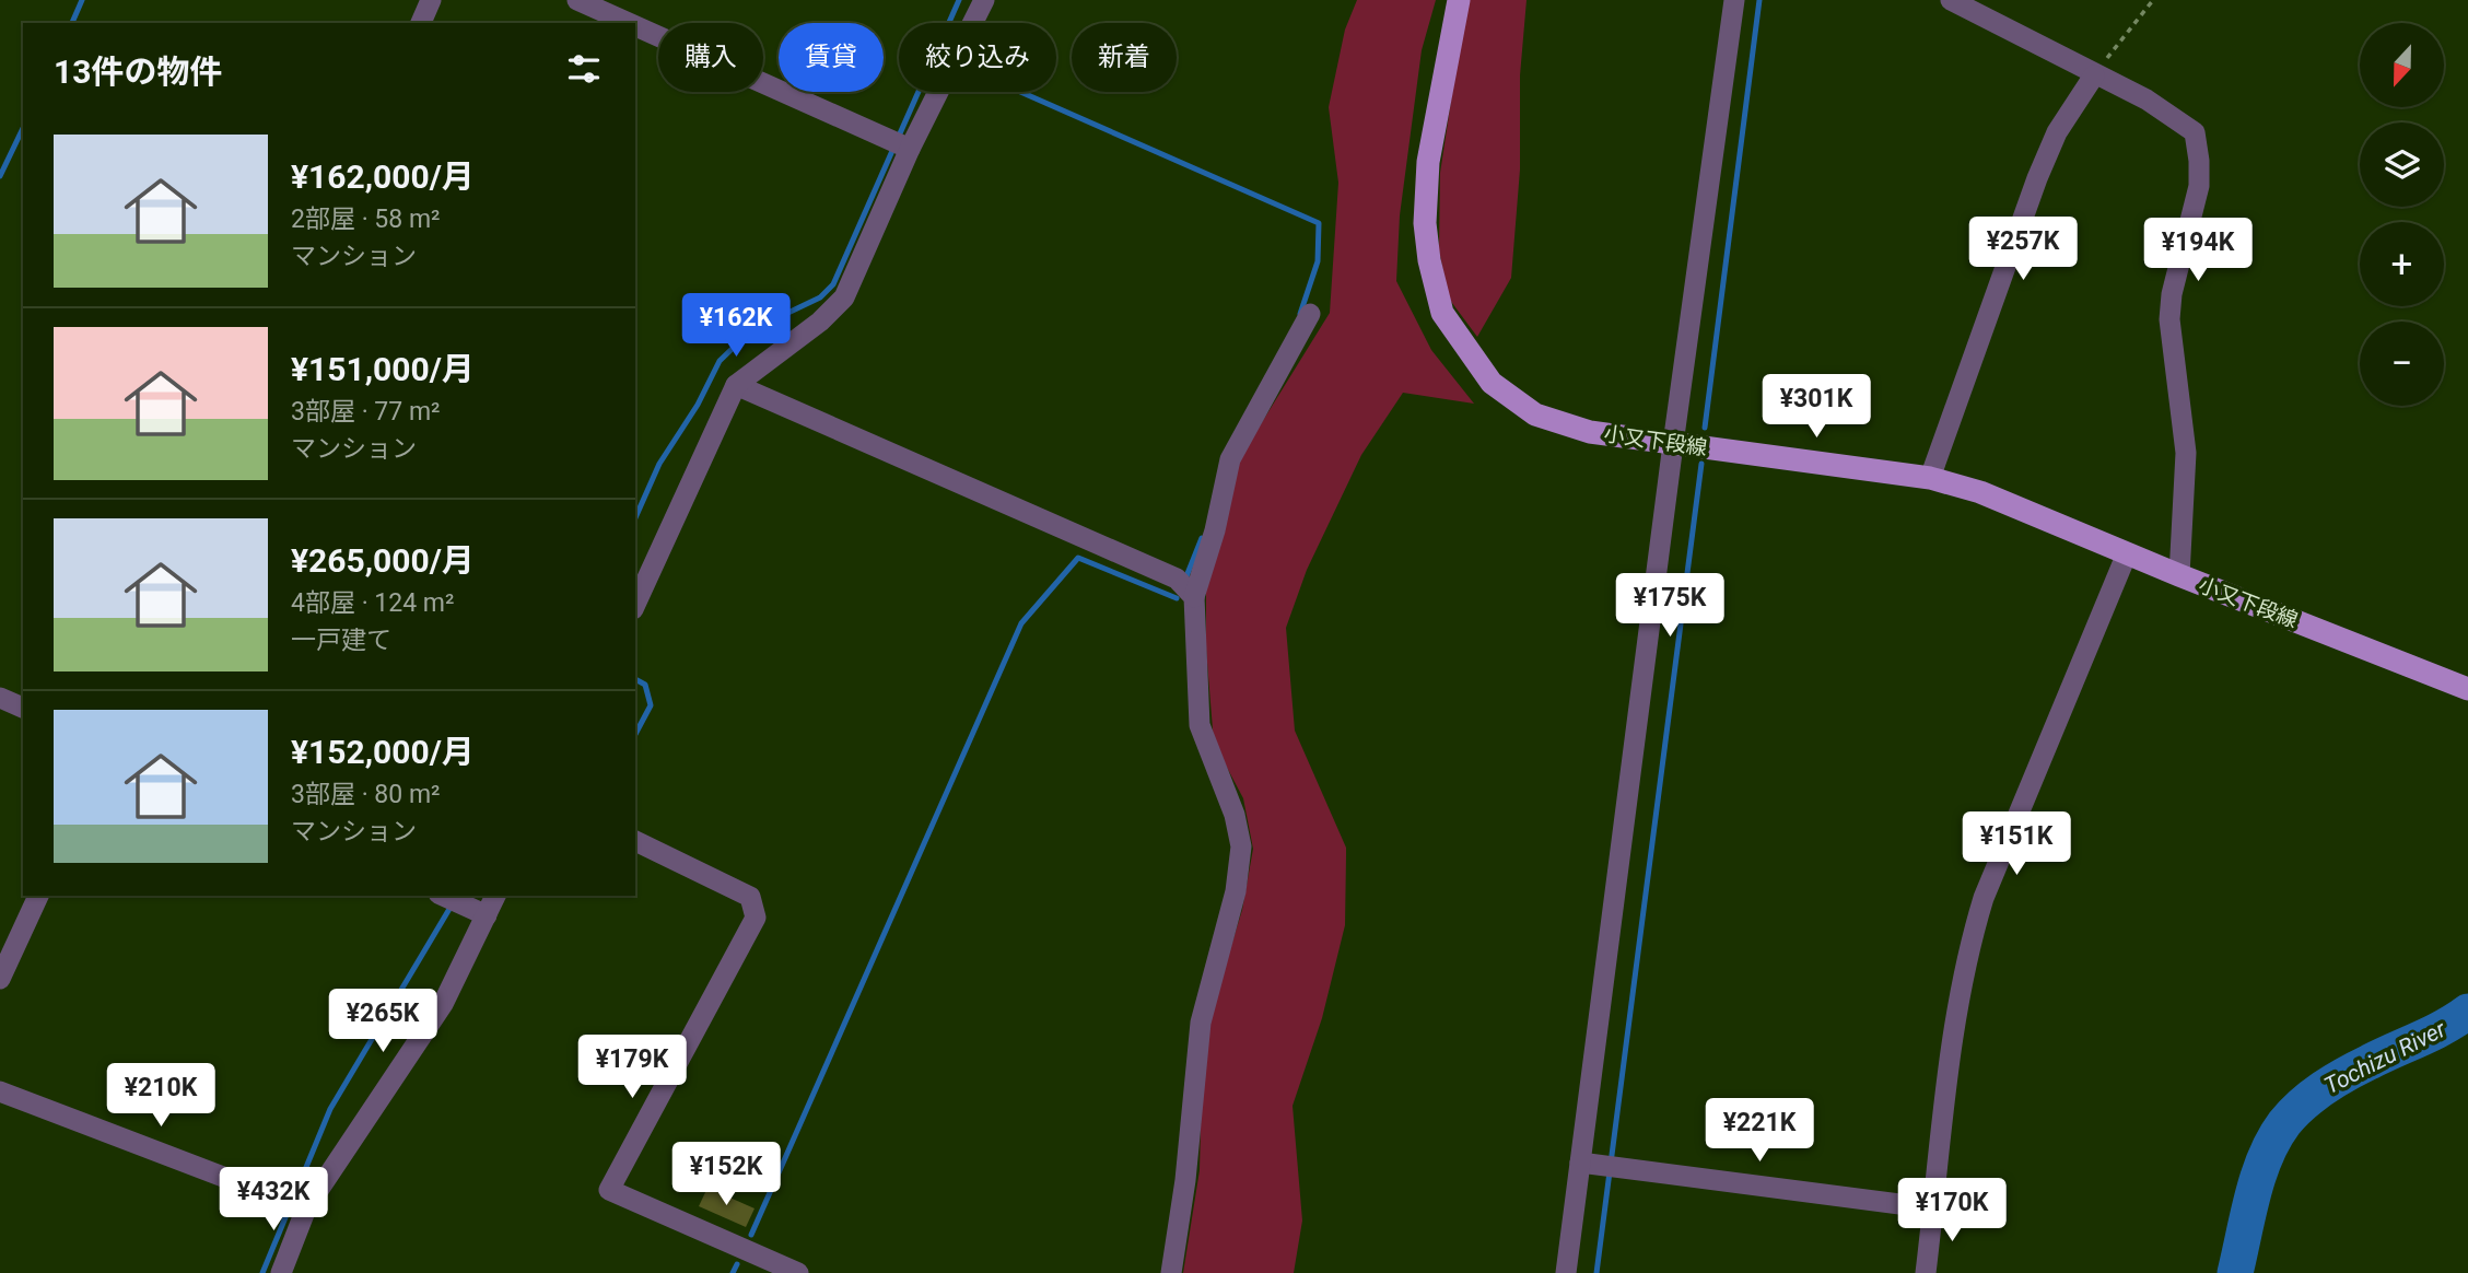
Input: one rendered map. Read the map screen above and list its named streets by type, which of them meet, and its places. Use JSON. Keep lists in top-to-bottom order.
{
  "streets": {
    "main road": ["小又下段線"]
  },
  "water": ["Tochizu River"],
  "north": "bottom",
  "page": {
    "map_buttons": ["+", "−"],
    "chip": [
      "購入",
      "賃貸",
      "絞り込み",
      "新着"
    ],
    "heading": "13件の物件",
    "list": [
      {
        "name": "¥162,000/月",
        "note": "2部屋 · 58 m² · マンション"
      },
      {
        "name": "¥151,000/月",
        "note": "3部屋 · 77 m² · マンション"
      },
      {
        "name": "¥265,000/月",
        "note": "4部屋 · 124 m² · 一戸建て"
      },
      {
        "name": "¥152,000/月",
        "note": "3部屋 · 80 m² · マンション"
      }
    ],
    "price": [
      "¥257K",
      "¥194K",
      "¥162K",
      "¥301K",
      "¥175K",
      "¥151K",
      "¥265K",
      "¥179K",
      "¥210K",
      "¥221K",
      "¥152K",
      "¥432K",
      "¥170K"
    ]
  }
}
